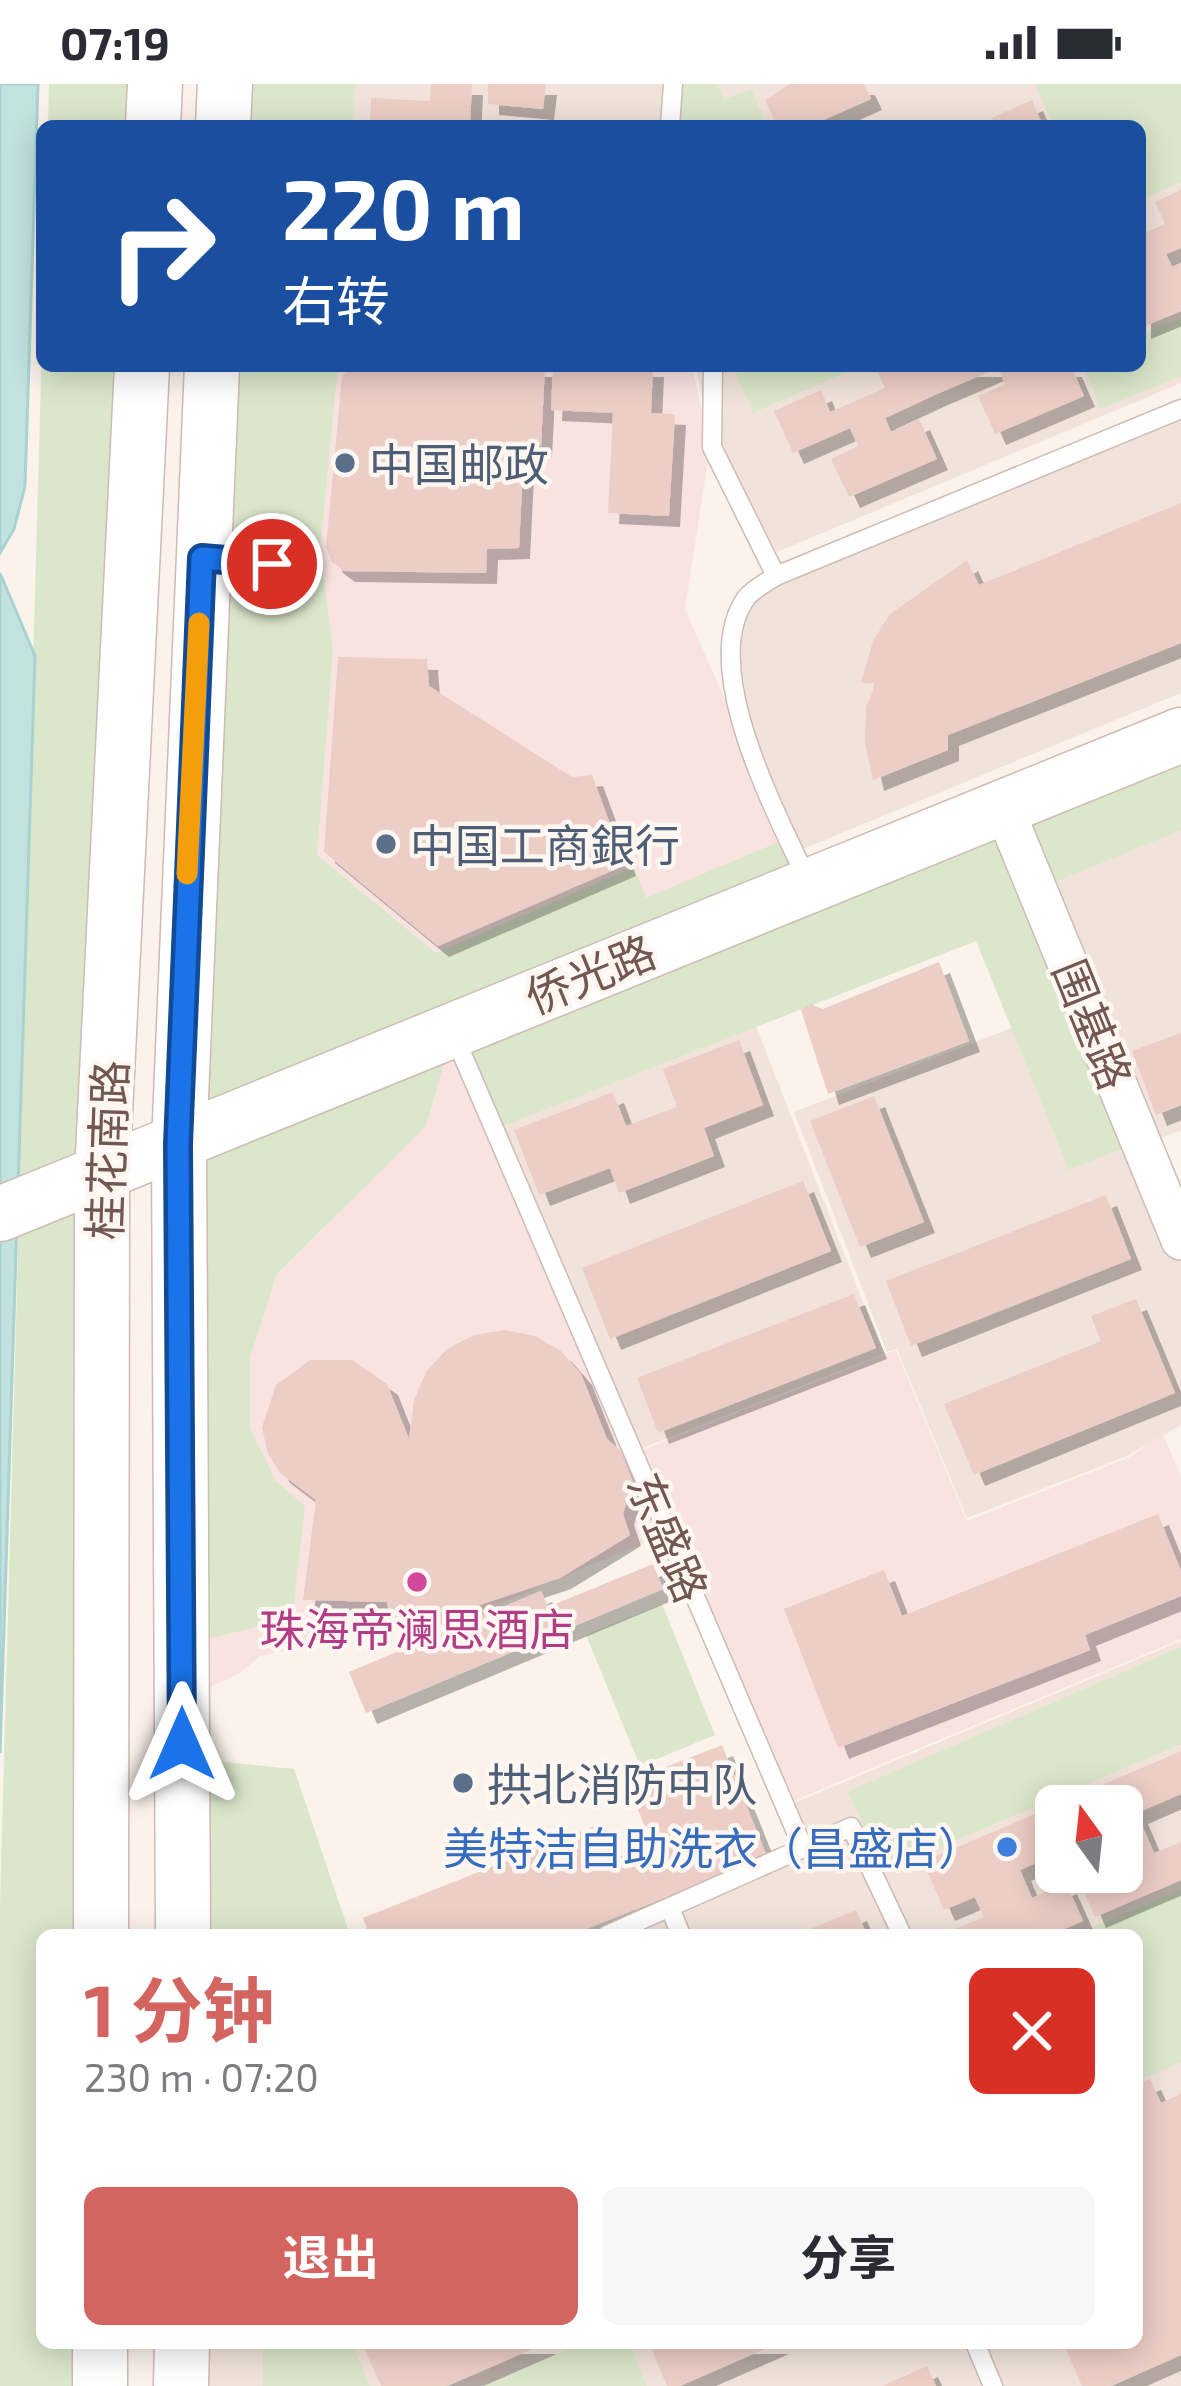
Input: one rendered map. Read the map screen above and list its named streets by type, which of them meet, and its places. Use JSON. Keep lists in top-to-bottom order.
{
  "streets": {
    "main road": ["侨光路", "桂花南路"],
    "street": ["围基路"],
    "lane": ["东盛路"]
  },
  "crossings": [
    ["侨光路", "围基路"],
    ["侨光路", "桂花南路"],
    ["侨光路", "东盛路"]
  ],
  "places": [
    "中国邮政",
    "中国工商銀行",
    "珠海帝澜思酒店",
    "拱北消防中队",
    "美特洁自助洗衣（昌盛店）"
  ],
  "north": "top",
  "page": {
    "status": "07:19",
    "turn": ["220 m", "右转"],
    "heading": ["1 分钟", "230 m · 07:20"],
    "buttons": ["退出", "分享"]
  }
}
